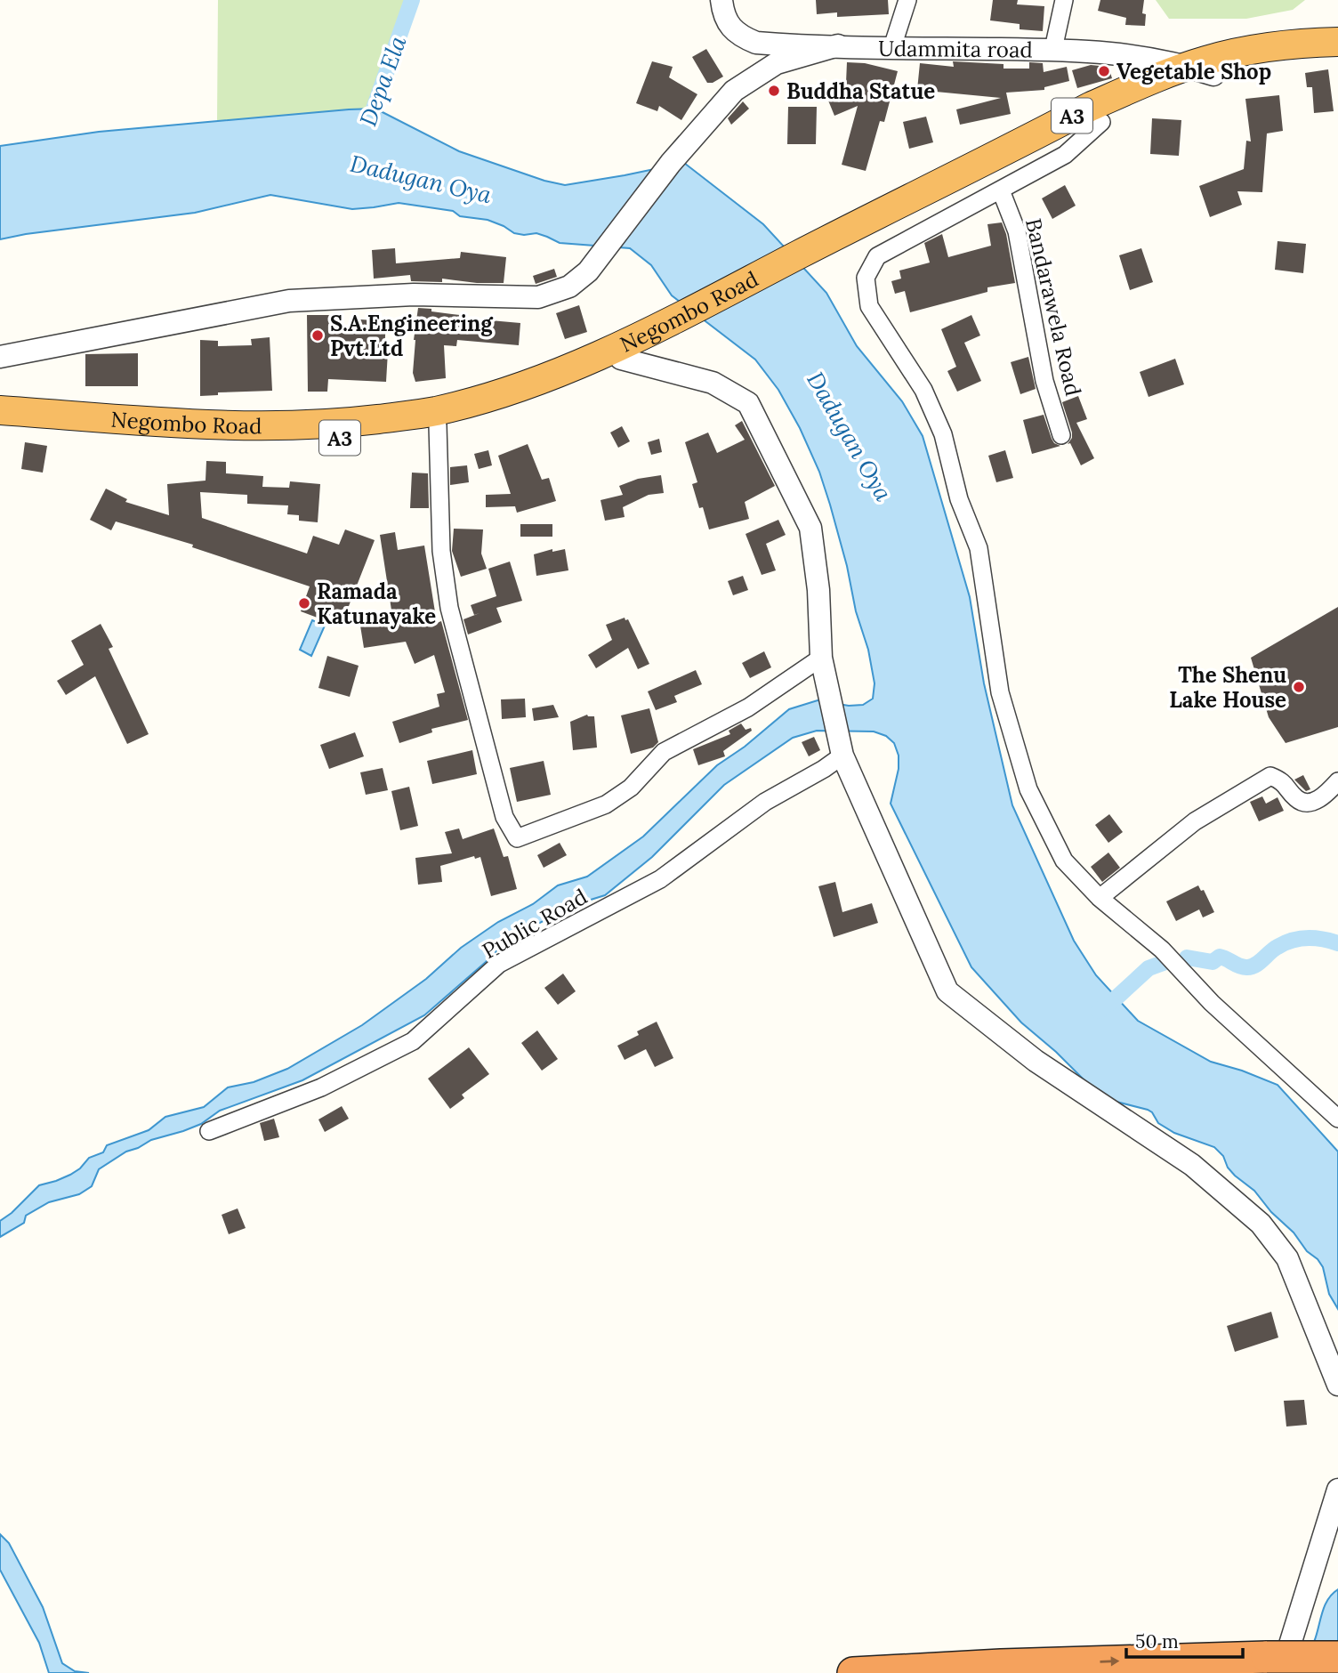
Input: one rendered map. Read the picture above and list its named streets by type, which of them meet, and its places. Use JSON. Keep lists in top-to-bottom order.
{
  "streets": {
    "highway": ["A3", "Negombo Road"],
    "street": ["Udammita road", "Bandarawela Road", "Public Road"]
  },
  "crossings": [
    ["Udammita road", "Negombo Road"]
  ],
  "water": ["Depa Ela", "Dadugan Oya"],
  "places": [
    "Vegetable Shop",
    "Buddha Statue",
    "S.A.Engineering Pvt.Ltd",
    "Ramada Katunayake",
    "The Shenu Lake House"
  ],
  "scale_bar": "50 m"
}
